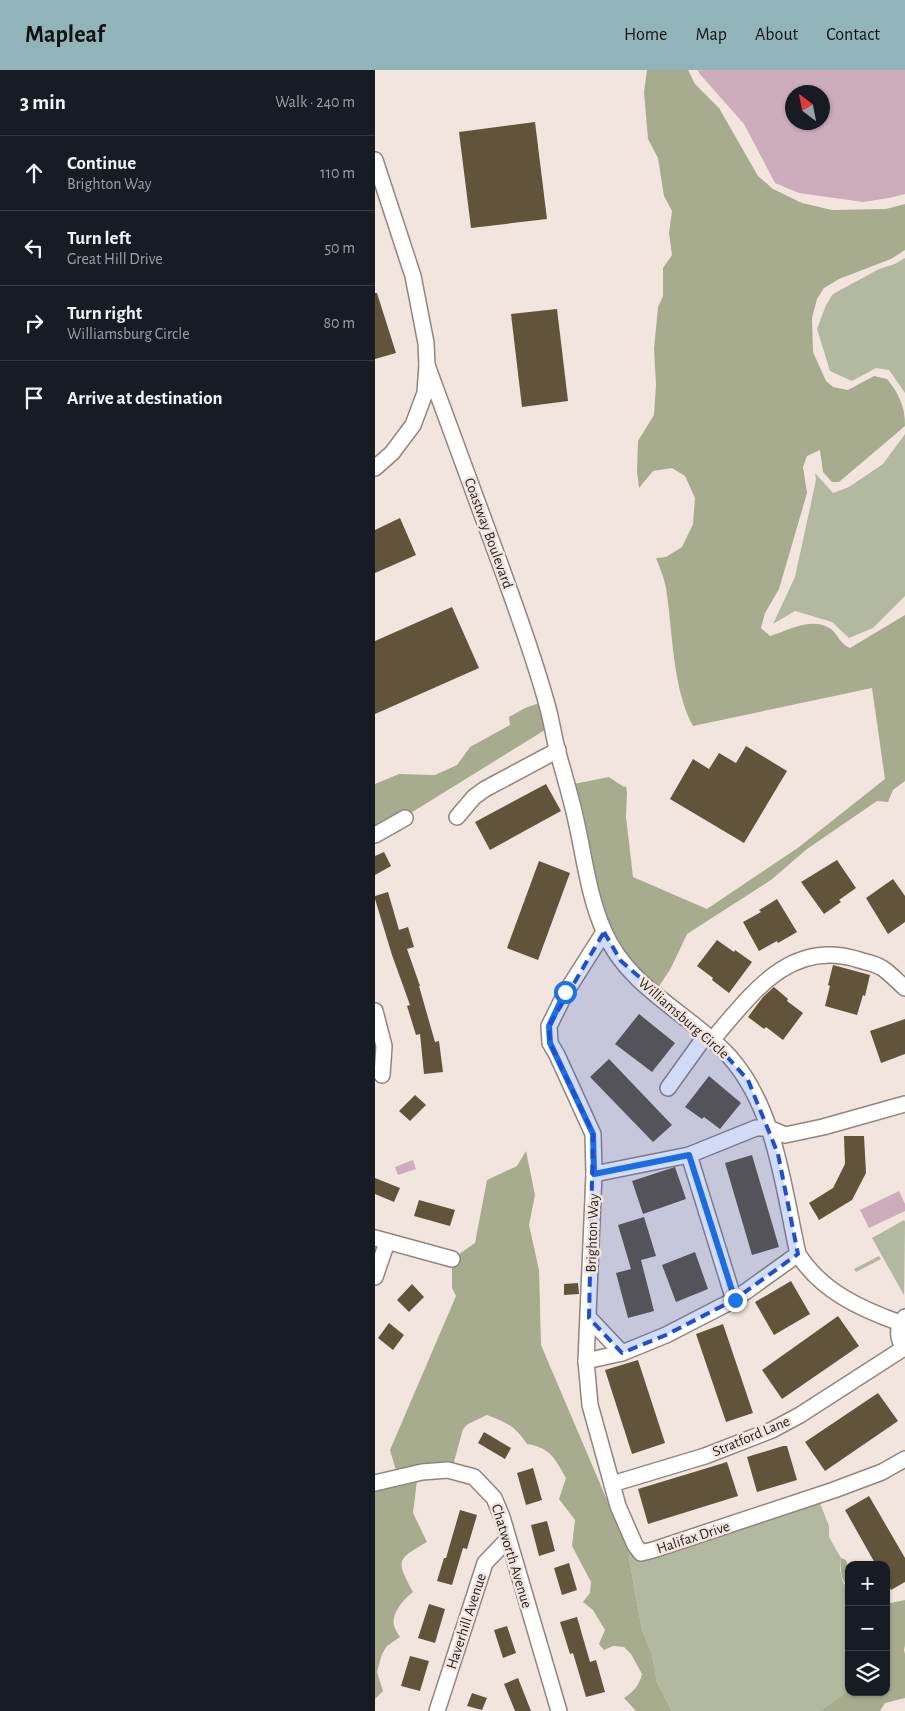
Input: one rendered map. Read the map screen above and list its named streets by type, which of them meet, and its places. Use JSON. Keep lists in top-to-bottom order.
{
  "streets": {
    "street": [
      "Coastway Boulevard",
      "Williamsburg Circle",
      "Brighton Way",
      "Stratford Lane",
      "Halifax Drive",
      "Chatworth Avenue",
      "Haverhill Avenue"
    ]
  },
  "crossings": [
    ["Coastway Boulevard", "Williamsburg Circle"],
    ["Williamsburg Circle", "Brighton Way"],
    ["Williamsburg Circle", "Stratford Lane"],
    ["Brighton Way", "Halifax Drive"],
    ["Stratford Lane", "Halifax Drive"],
    ["Chatworth Avenue", "Haverhill Avenue"]
  ],
  "north": "top left",
  "page": {
    "header": "Mapleaf",
    "nav": [
      "Home",
      "Map",
      "About",
      "Contact"
    ],
    "heading": ["3 min", "Walk · 240 m"],
    "list": [
      ["Continue", "Brighton Way", "110 m"],
      ["Turn left", "Great Hill Drive", "50 m"],
      ["Turn right", "Williamsburg Circle", "80 m"],
      "Arrive at destination"
    ],
    "map_buttons": ["+", "−"]
  }
}
